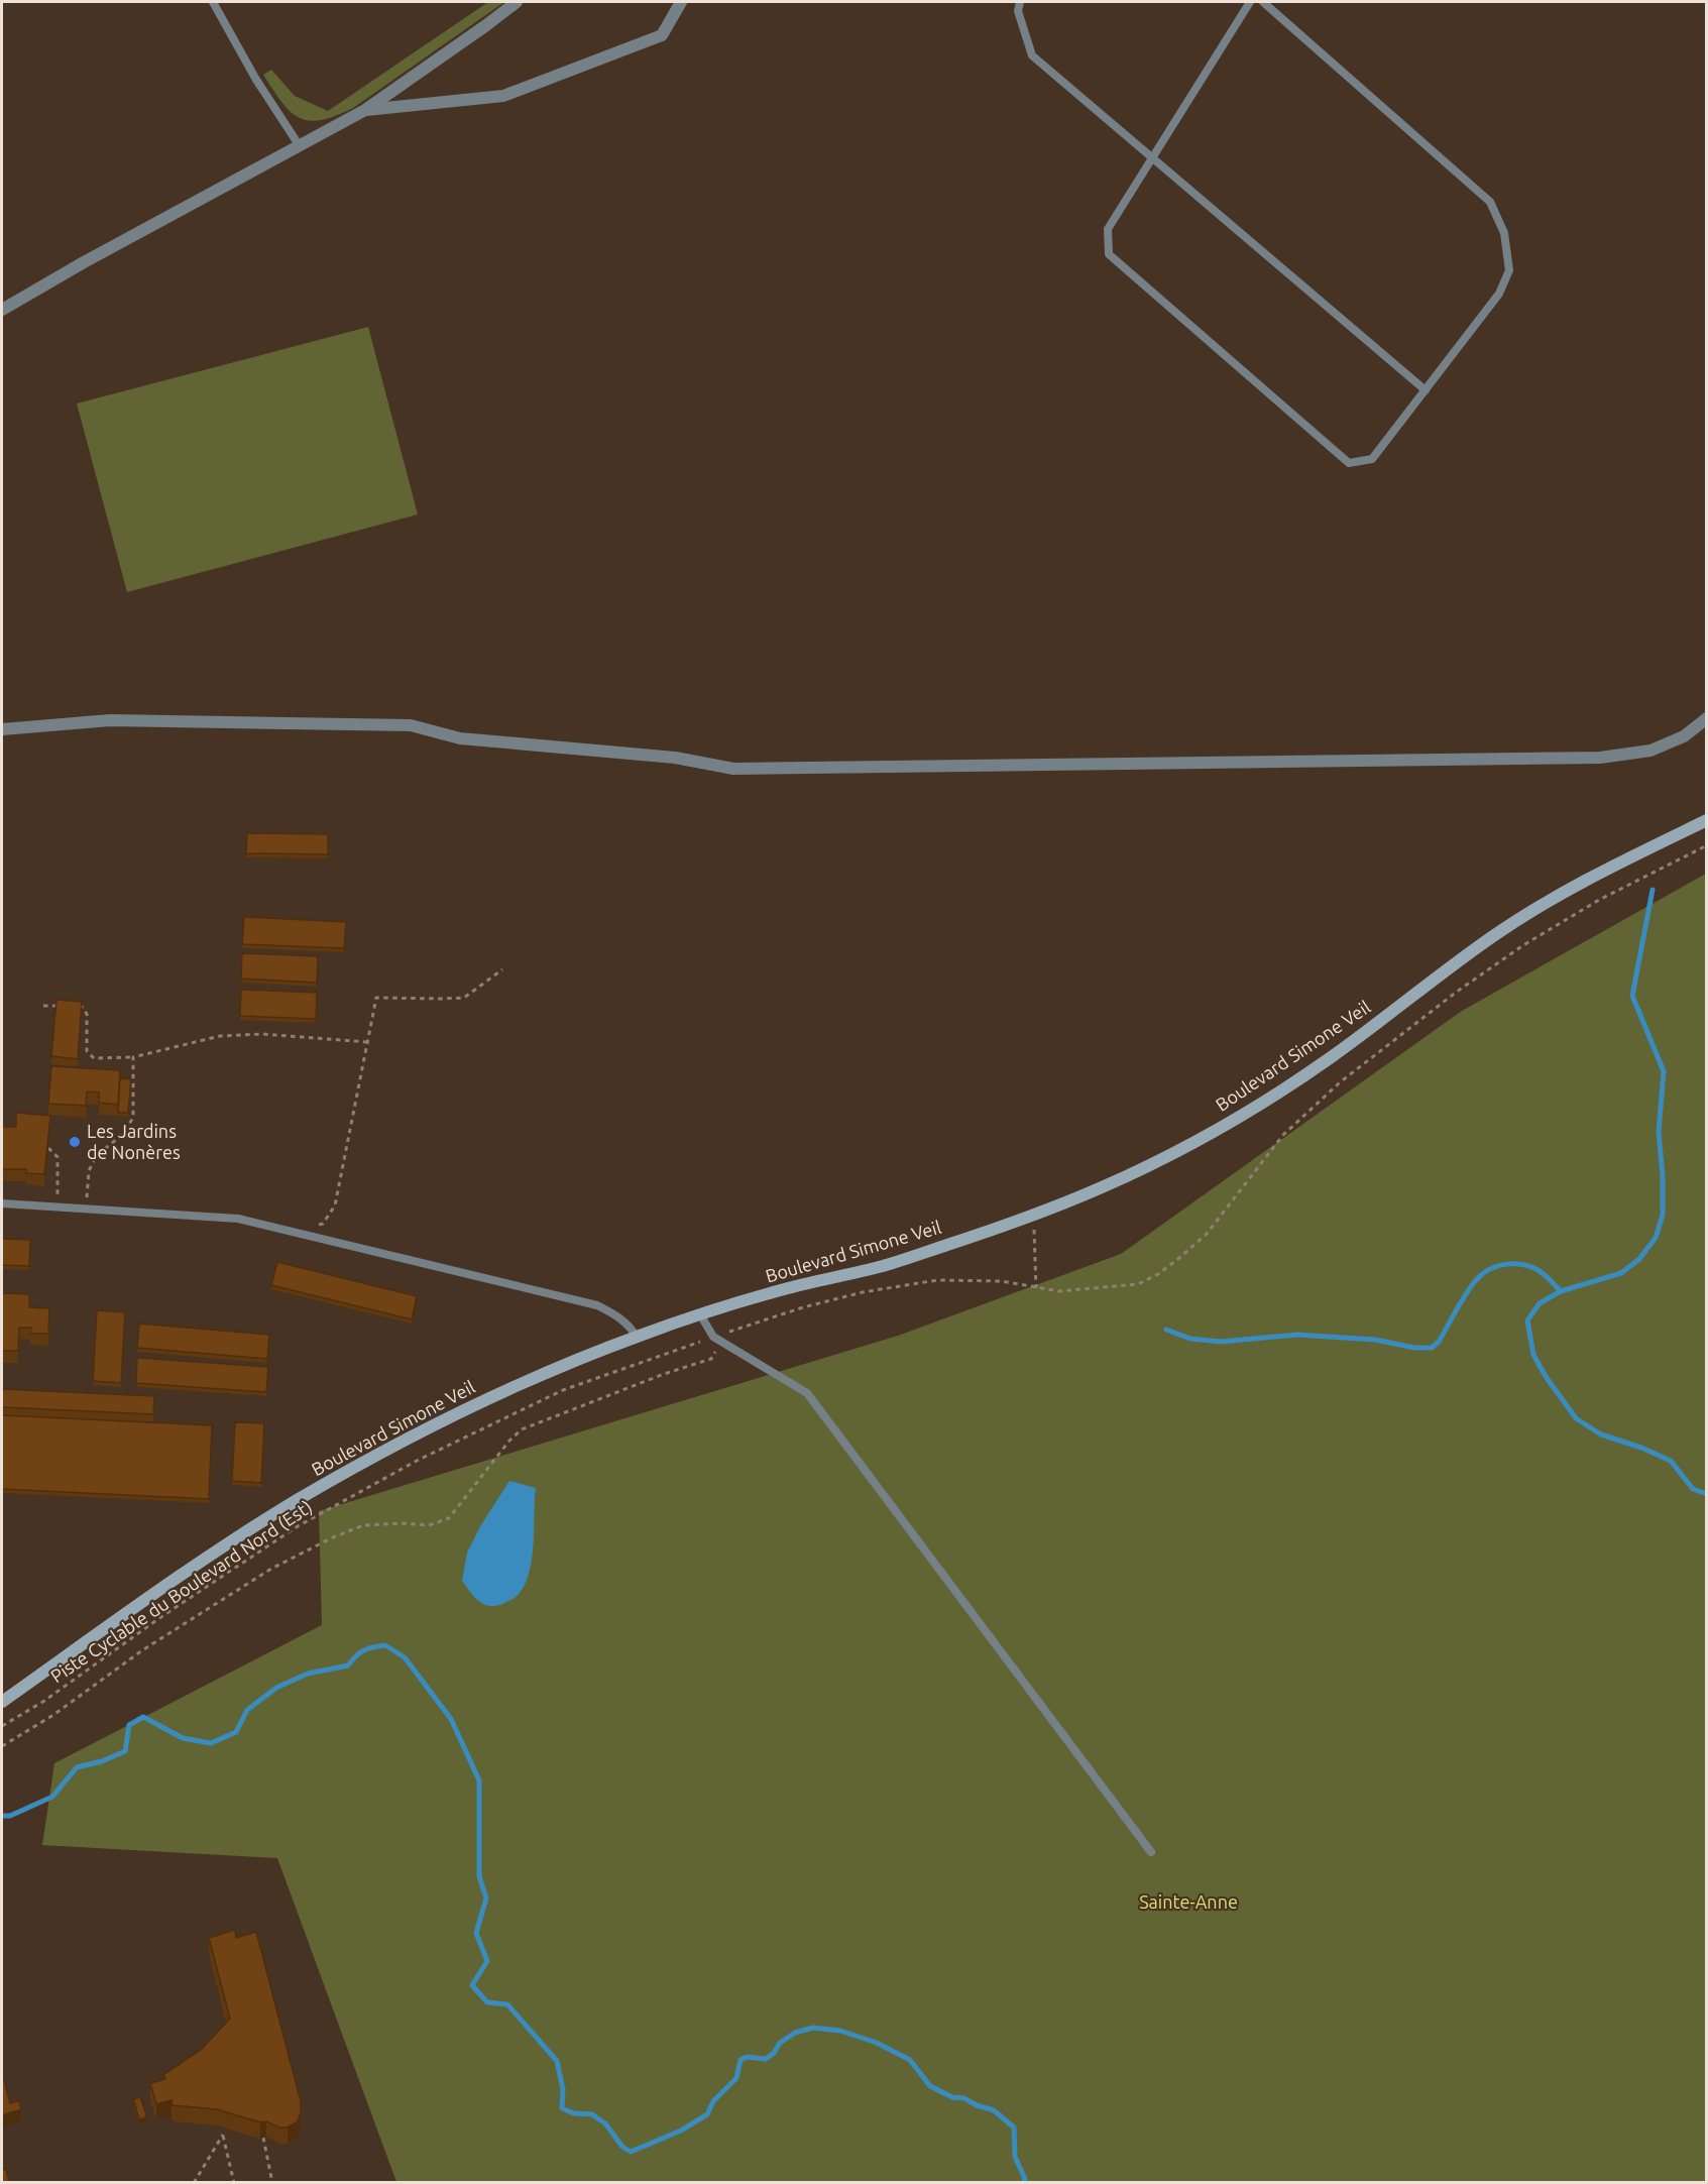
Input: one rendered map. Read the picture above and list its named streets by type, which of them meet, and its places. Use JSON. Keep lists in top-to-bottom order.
{
  "streets": {
    "main road": ["Boulevard Simone Veil"],
    "path": ["Piste Cyclable du Boulevard Nord (Est)"]
  },
  "parks": ["Sainte-Anne"],
  "places": ["Les Jardins de Nonères"]
}
